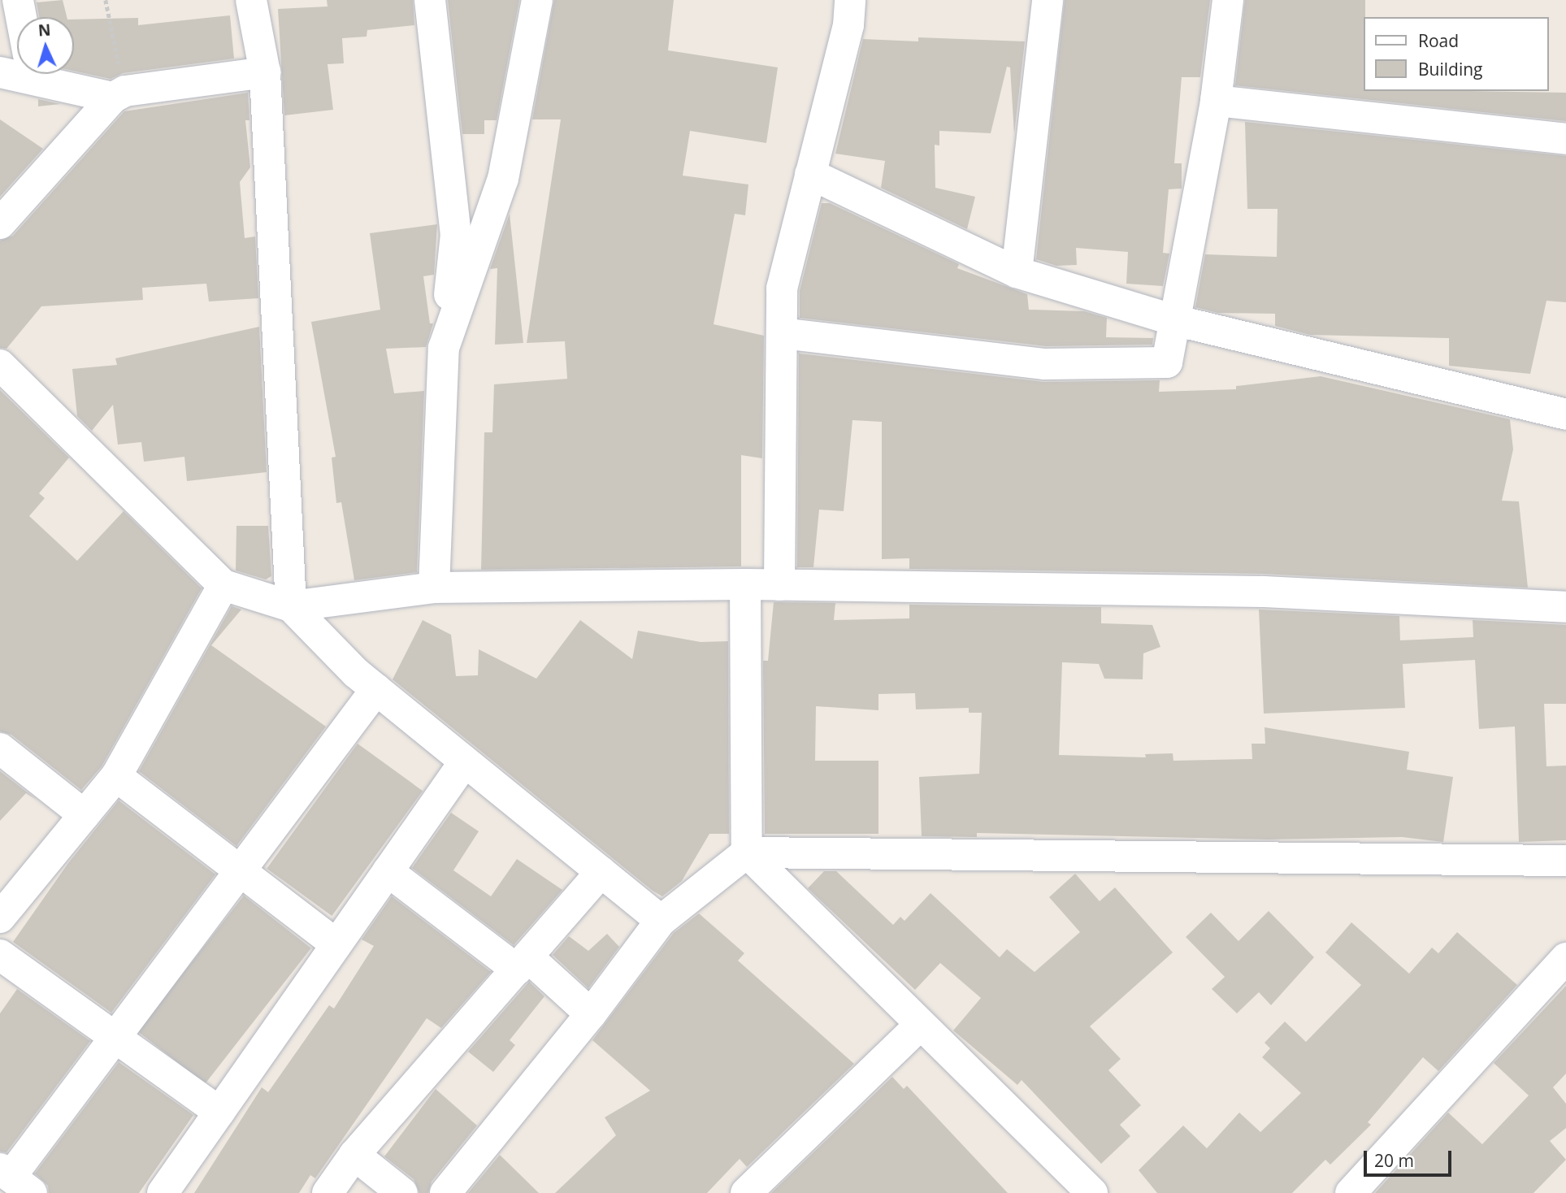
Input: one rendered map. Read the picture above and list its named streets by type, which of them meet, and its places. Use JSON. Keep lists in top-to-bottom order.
{
  "legend": ["Road", "Building"],
  "scale_bar": "20 m",
  "north": "top"
}
